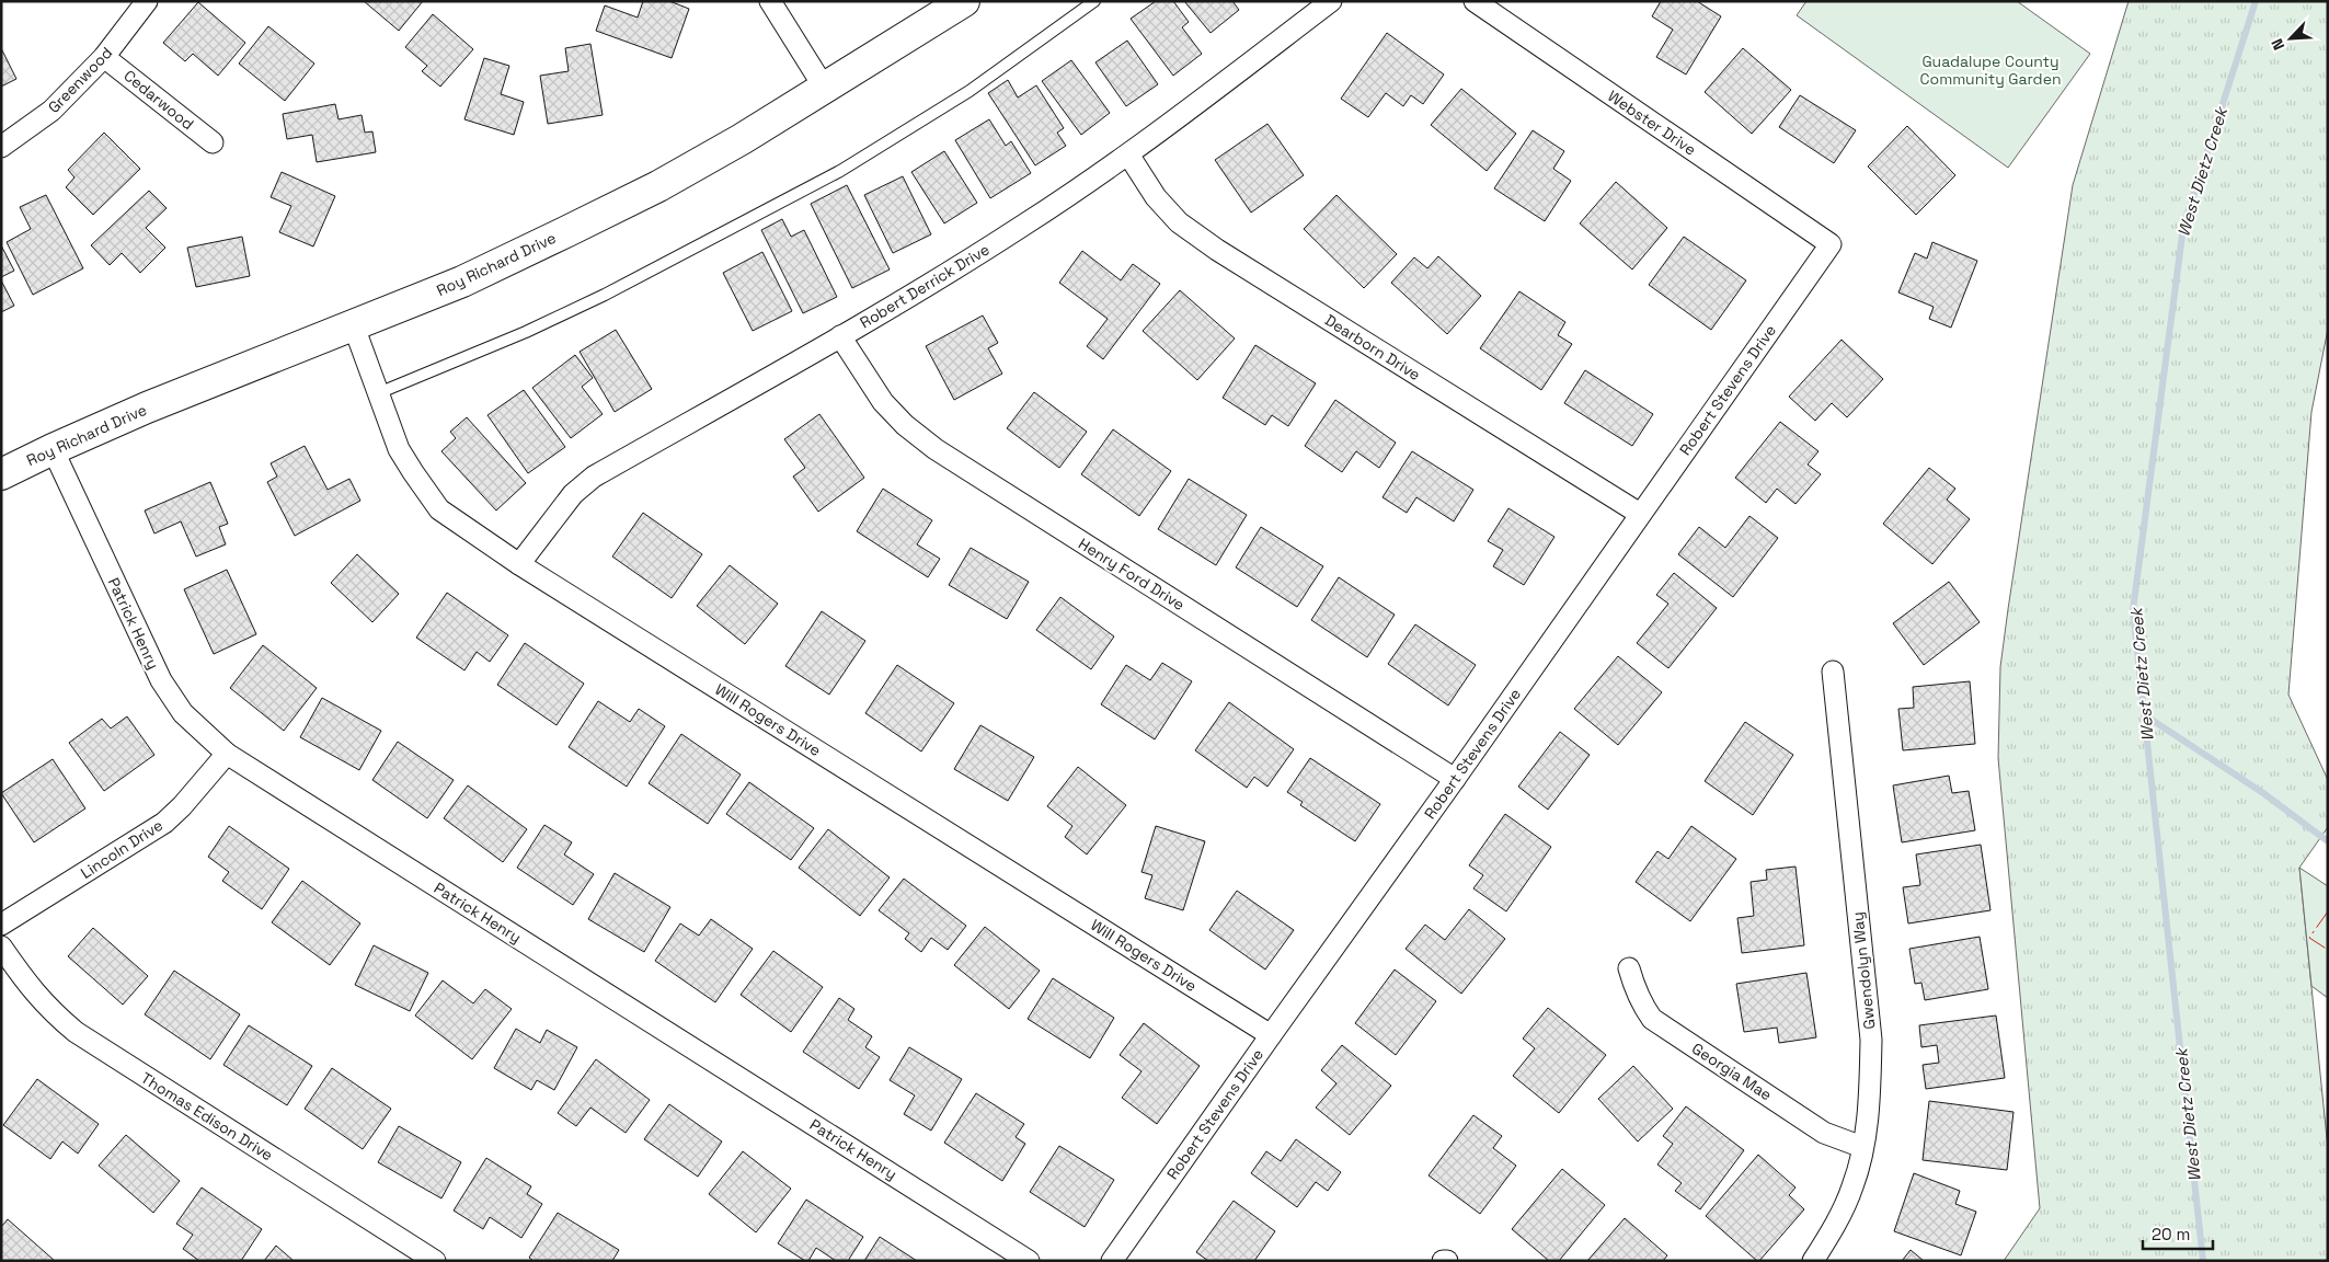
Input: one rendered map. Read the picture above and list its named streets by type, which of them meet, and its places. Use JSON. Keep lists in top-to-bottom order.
{
  "streets": {
    "main road": ["Roy Richard Drive"],
    "street": [
      "Greenwood",
      "Cedarwood",
      "Webster Drive",
      "Robert Derrick Drive",
      "Dearborn Drive",
      "Robert Stevens Drive",
      "Henry Ford Drive",
      "Patrick Henry",
      "Will Rogers Drive",
      "Lincoln Drive",
      "Gwendolyn Way",
      "Georgia Mae",
      "Thomas Edison Drive"
    ]
  },
  "crossings": [
    ["Greenwood", "Cedarwood"],
    ["Webster Drive", "Robert Stevens Drive"],
    ["Roy Richard Drive", "Patrick Henry"],
    ["Roy Richard Drive", "Will Rogers Drive"],
    ["Robert Derrick Drive", "Dearborn Drive"],
    ["Robert Derrick Drive", "Henry Ford Drive"],
    ["Robert Derrick Drive", "Will Rogers Drive"],
    ["Dearborn Drive", "Robert Stevens Drive"],
    ["Robert Stevens Drive", "Henry Ford Drive"],
    ["Robert Stevens Drive", "Will Rogers Drive"],
    ["Patrick Henry", "Lincoln Drive"],
    ["Gwendolyn Way", "Georgia Mae"]
  ],
  "water": ["West Dietz Creek"],
  "parks": ["Guadalupe County Community Garden"],
  "scale_bar": "20 m",
  "north": "bottom left"
}
